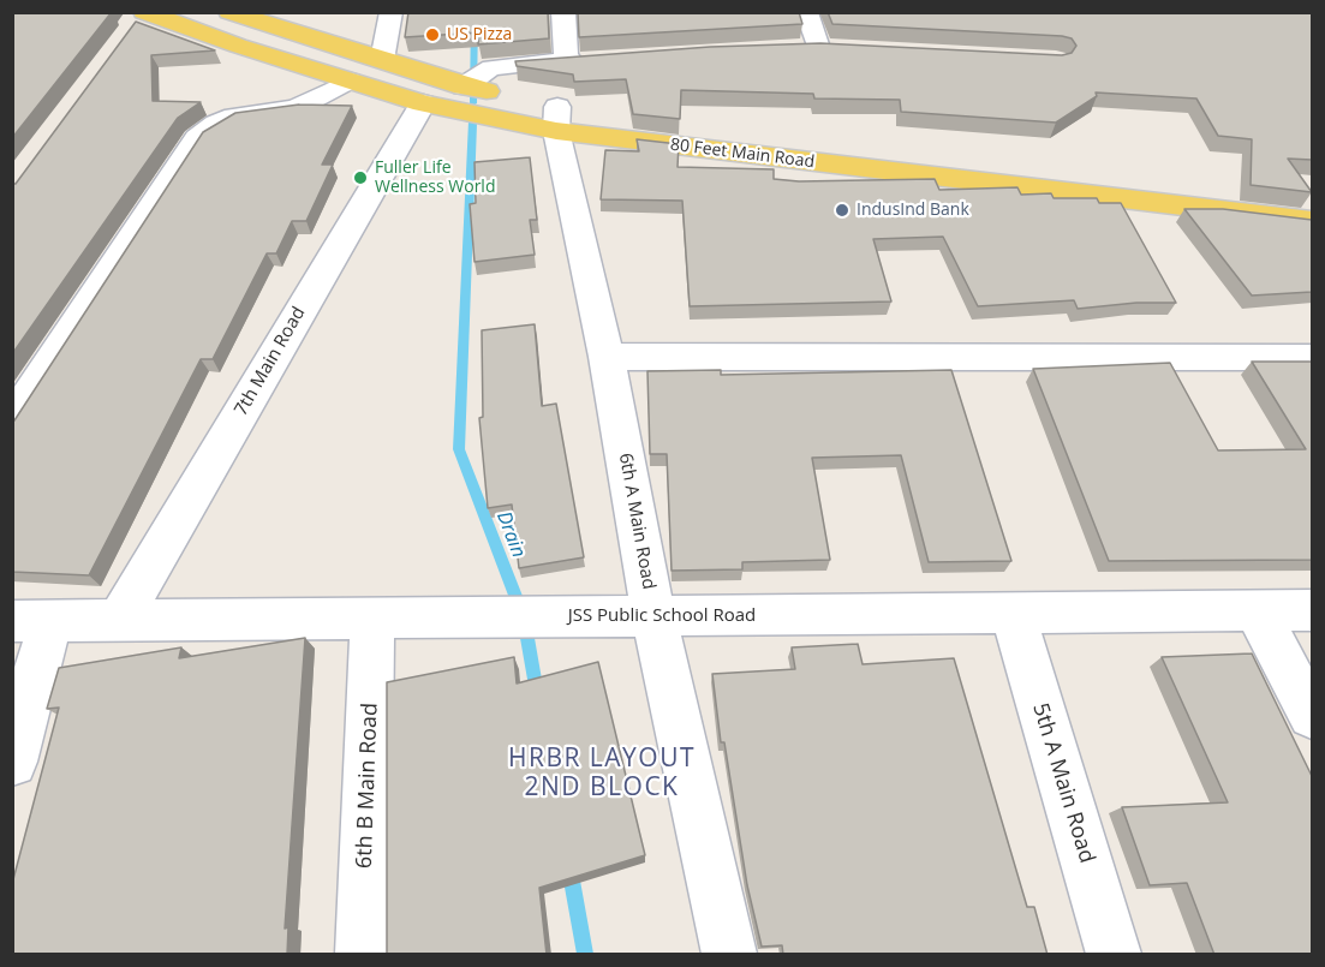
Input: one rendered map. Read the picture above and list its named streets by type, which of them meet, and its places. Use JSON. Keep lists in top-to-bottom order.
{
  "streets": {
    "main road": ["80 Feet Main Road"],
    "street": [
      "7th Main Road",
      "6th A Main Road",
      "JSS Public School Road",
      "5th A Main Road",
      "6th B Main Road"
    ]
  },
  "crossings": [
    ["80 Feet Main Road", "7th Main Road"],
    ["80 Feet Main Road", "6th A Main Road"],
    ["7th Main Road", "JSS Public School Road"],
    ["6th A Main Road", "JSS Public School Road"],
    ["JSS Public School Road", "5th A Main Road"],
    ["JSS Public School Road", "6th B Main Road"]
  ],
  "districts": ["HRBR LAYOUT 2ND BLOCK"],
  "water": ["Drain"],
  "places": ["US Pizza", "Fuller Life Wellness World", "IndusInd Bank"]
}
